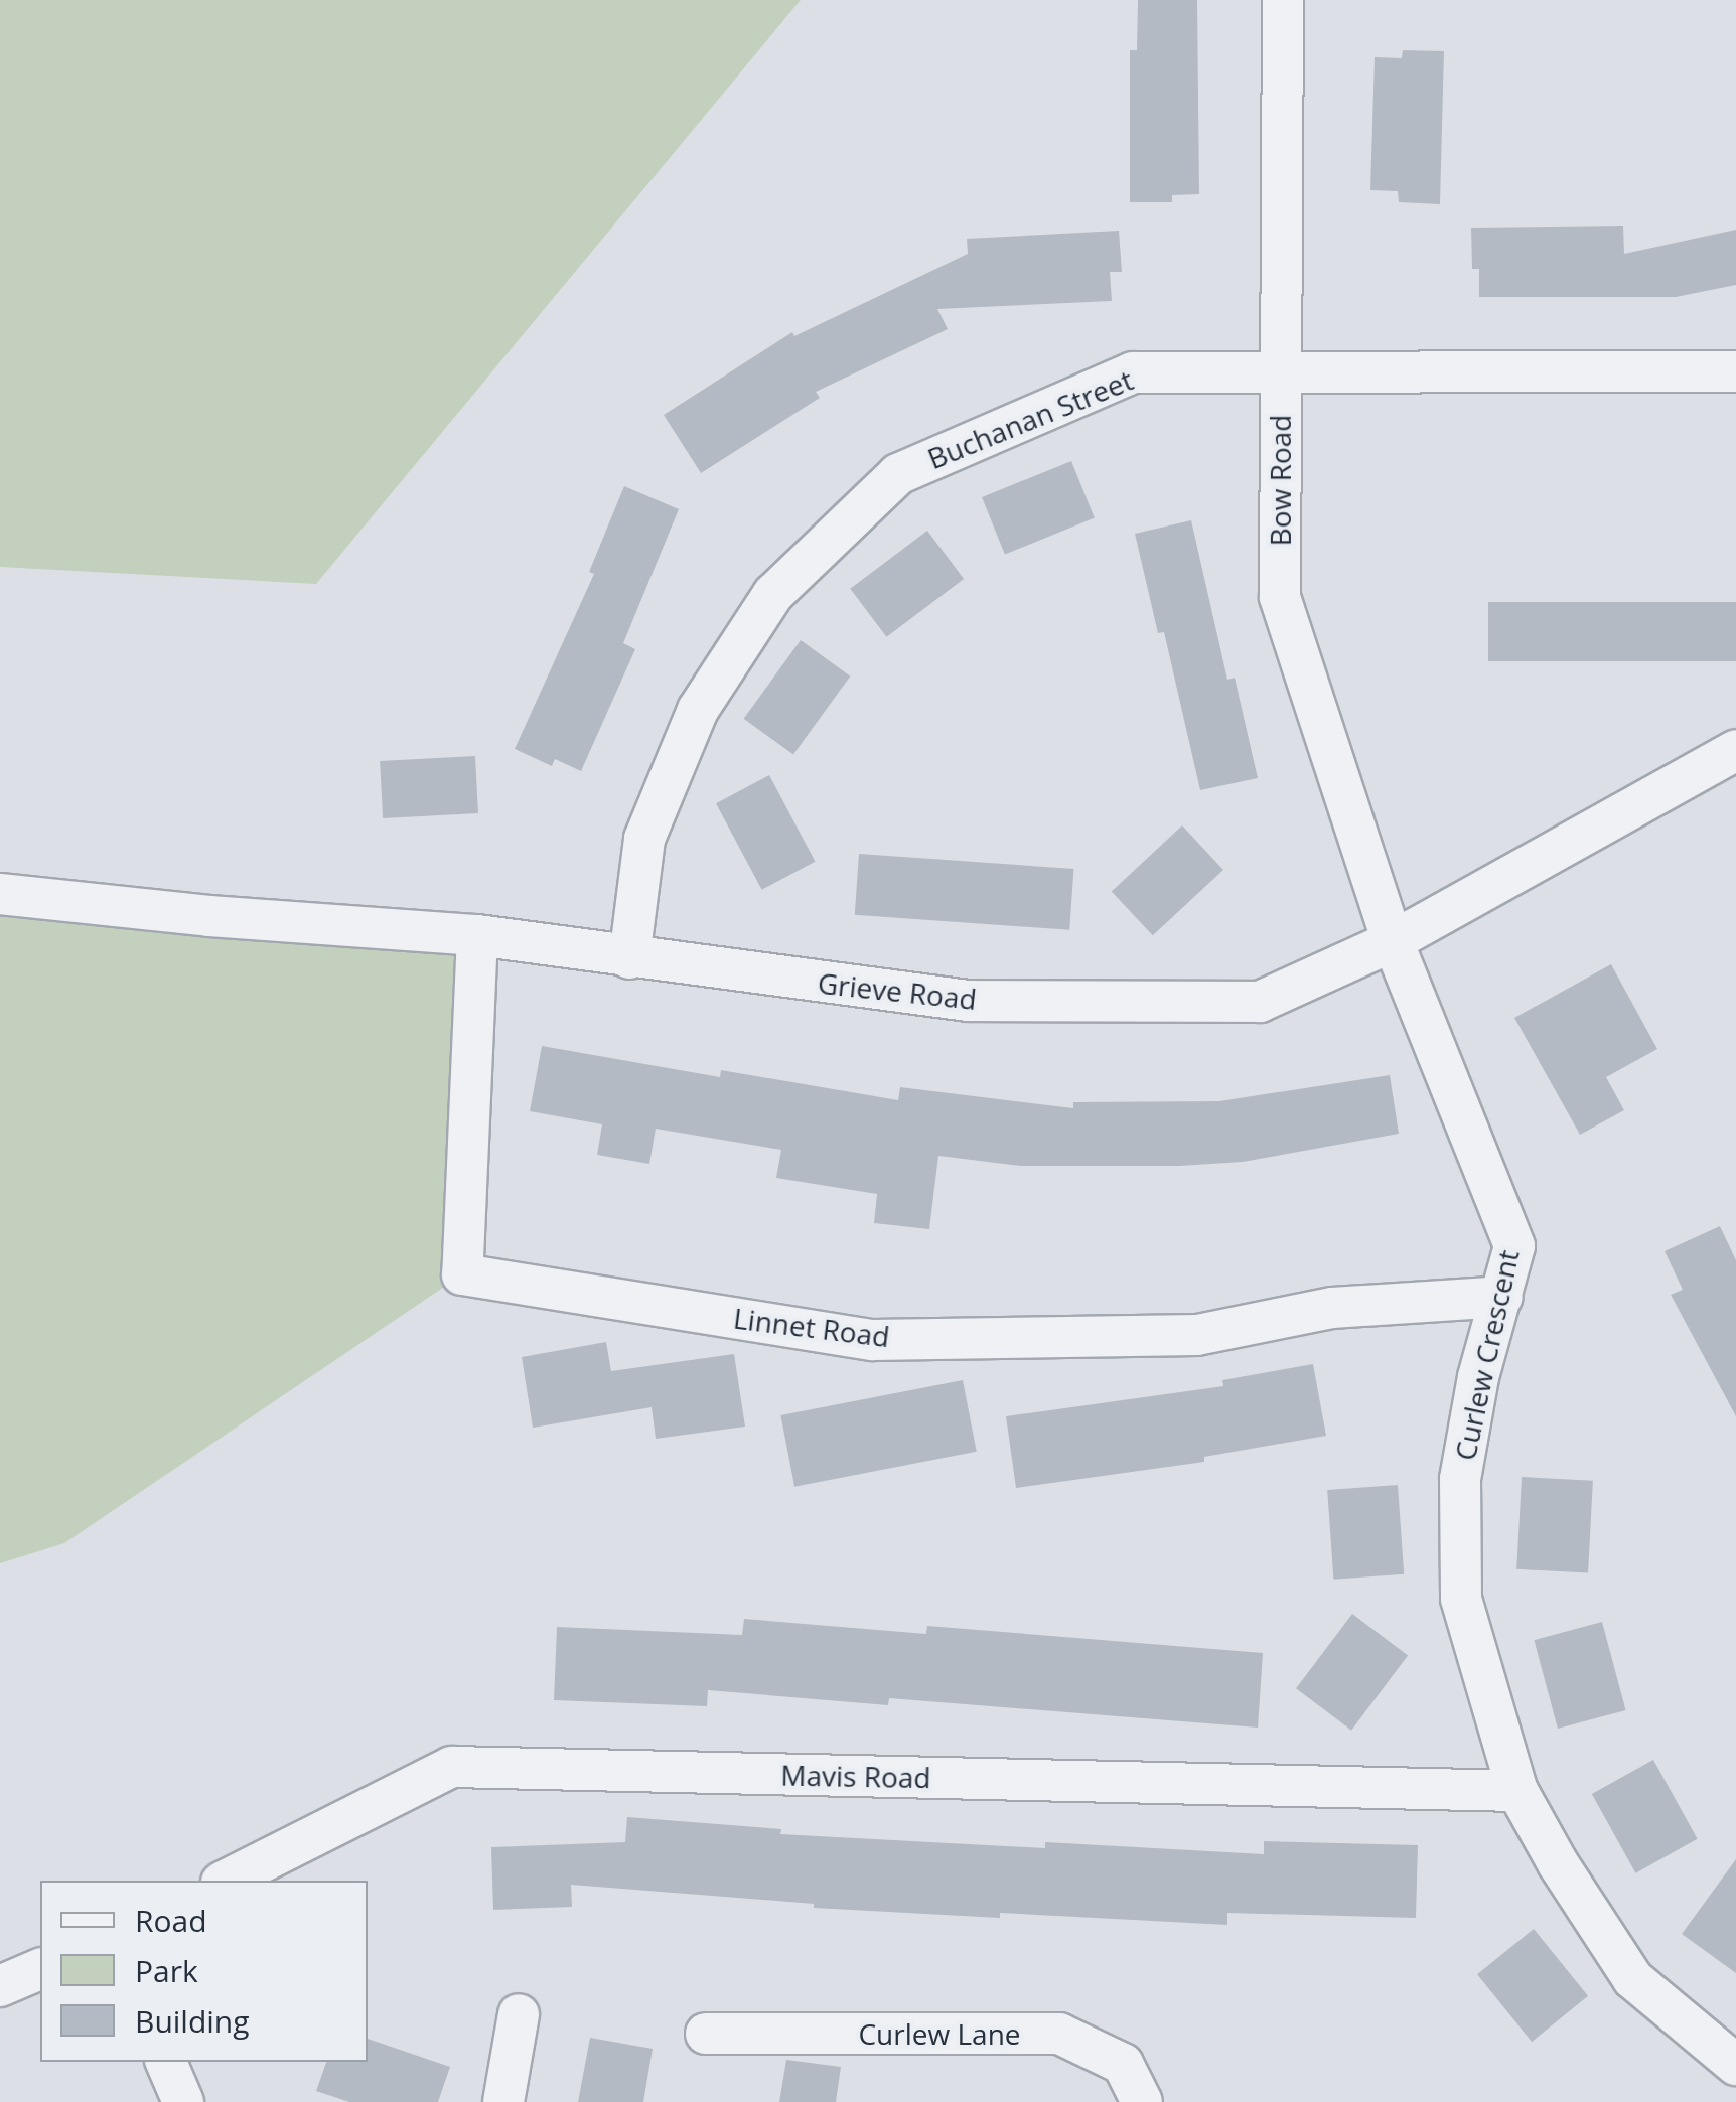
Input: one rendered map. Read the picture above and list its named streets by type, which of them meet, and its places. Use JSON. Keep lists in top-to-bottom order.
{
  "streets": {
    "street": [
      "Buchanan Street",
      "Bow Road",
      "Grieve Road",
      "Linnet Road",
      "Curlew Crescent",
      "Mavis Road",
      "Curlew Lane"
    ]
  },
  "crossings": [
    ["Buchanan Street", "Bow Road"],
    ["Buchanan Street", "Grieve Road"],
    ["Bow Road", "Grieve Road"],
    ["Bow Road", "Curlew Crescent"],
    ["Grieve Road", "Linnet Road"],
    ["Grieve Road", "Curlew Crescent"],
    ["Linnet Road", "Curlew Crescent"],
    ["Curlew Crescent", "Mavis Road"]
  ],
  "legend": ["Road", "Park", "Building"]
}
